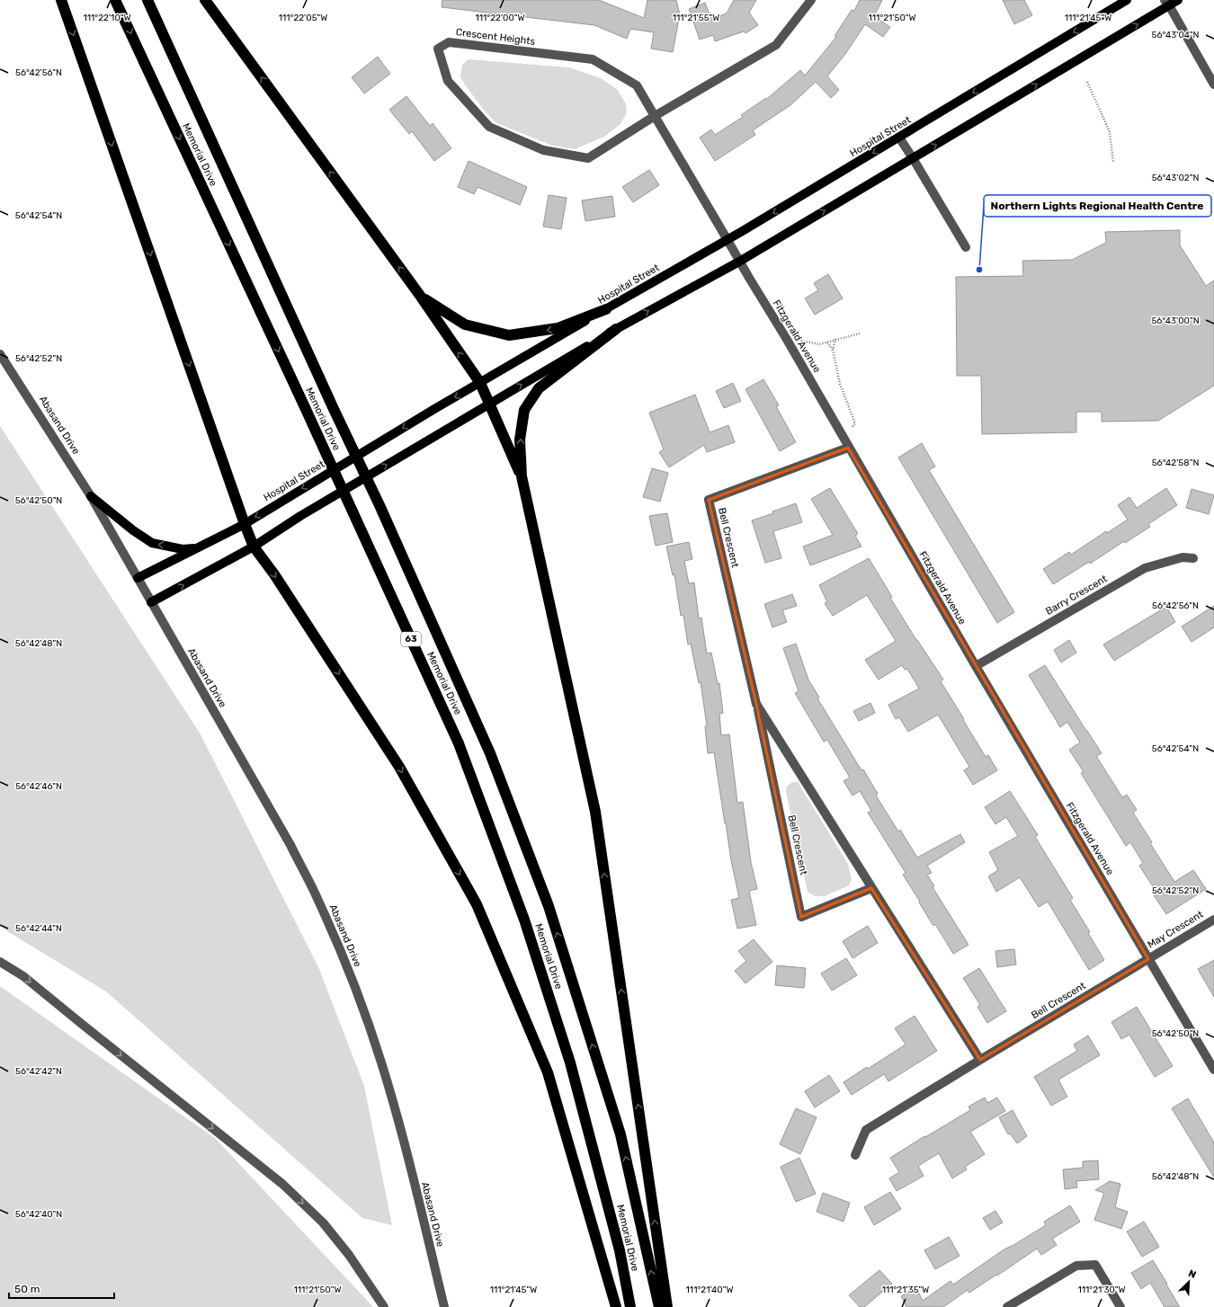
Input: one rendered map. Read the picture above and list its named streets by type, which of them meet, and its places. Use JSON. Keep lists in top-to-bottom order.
{
  "streets": {
    "highway": ["Memorial Drive", "63"],
    "main road": ["Hospital Street"],
    "street": [
      "Crescent Heights",
      "Fitzgerald Avenue",
      "Abasand Drive",
      "Bell Crescent",
      "Barry Crescent",
      "May Crescent"
    ]
  },
  "crossings": [
    ["Crescent Heights", "Fitzgerald Avenue"],
    ["Hospital Street", "Fitzgerald Avenue"],
    ["Hospital Street", "Abasand Drive"],
    ["Fitzgerald Avenue", "Bell Crescent"],
    ["Fitzgerald Avenue", "Barry Crescent"],
    ["Fitzgerald Avenue", "May Crescent"],
    ["Bell Crescent", "May Crescent"]
  ],
  "places": ["Northern Lights Regional Health Centre"],
  "scale_bar": "50 m",
  "north": "top right",
  "coordinates": [
    "111°22'05\"W",
    "111°22'00\"W",
    "111°22'10\"W",
    "111°21'55\"W",
    "111°21'50\"W",
    "111°21'45\"W",
    "56°43'04\"N",
    "56°42'56\"N",
    "56°43'02\"N",
    "56°42'54\"N",
    "56°43'00\"N",
    "56°42'52\"N",
    "56°42'58\"N",
    "56°42'50\"N",
    "56°42'48\"N",
    "56°42'46\"N",
    "56°42'44\"N",
    "56°42'42\"N",
    "56°42'40\"N",
    "111°21'40\"W",
    "111°21'35\"W",
    "111°21'30\"W"
  ]
}
